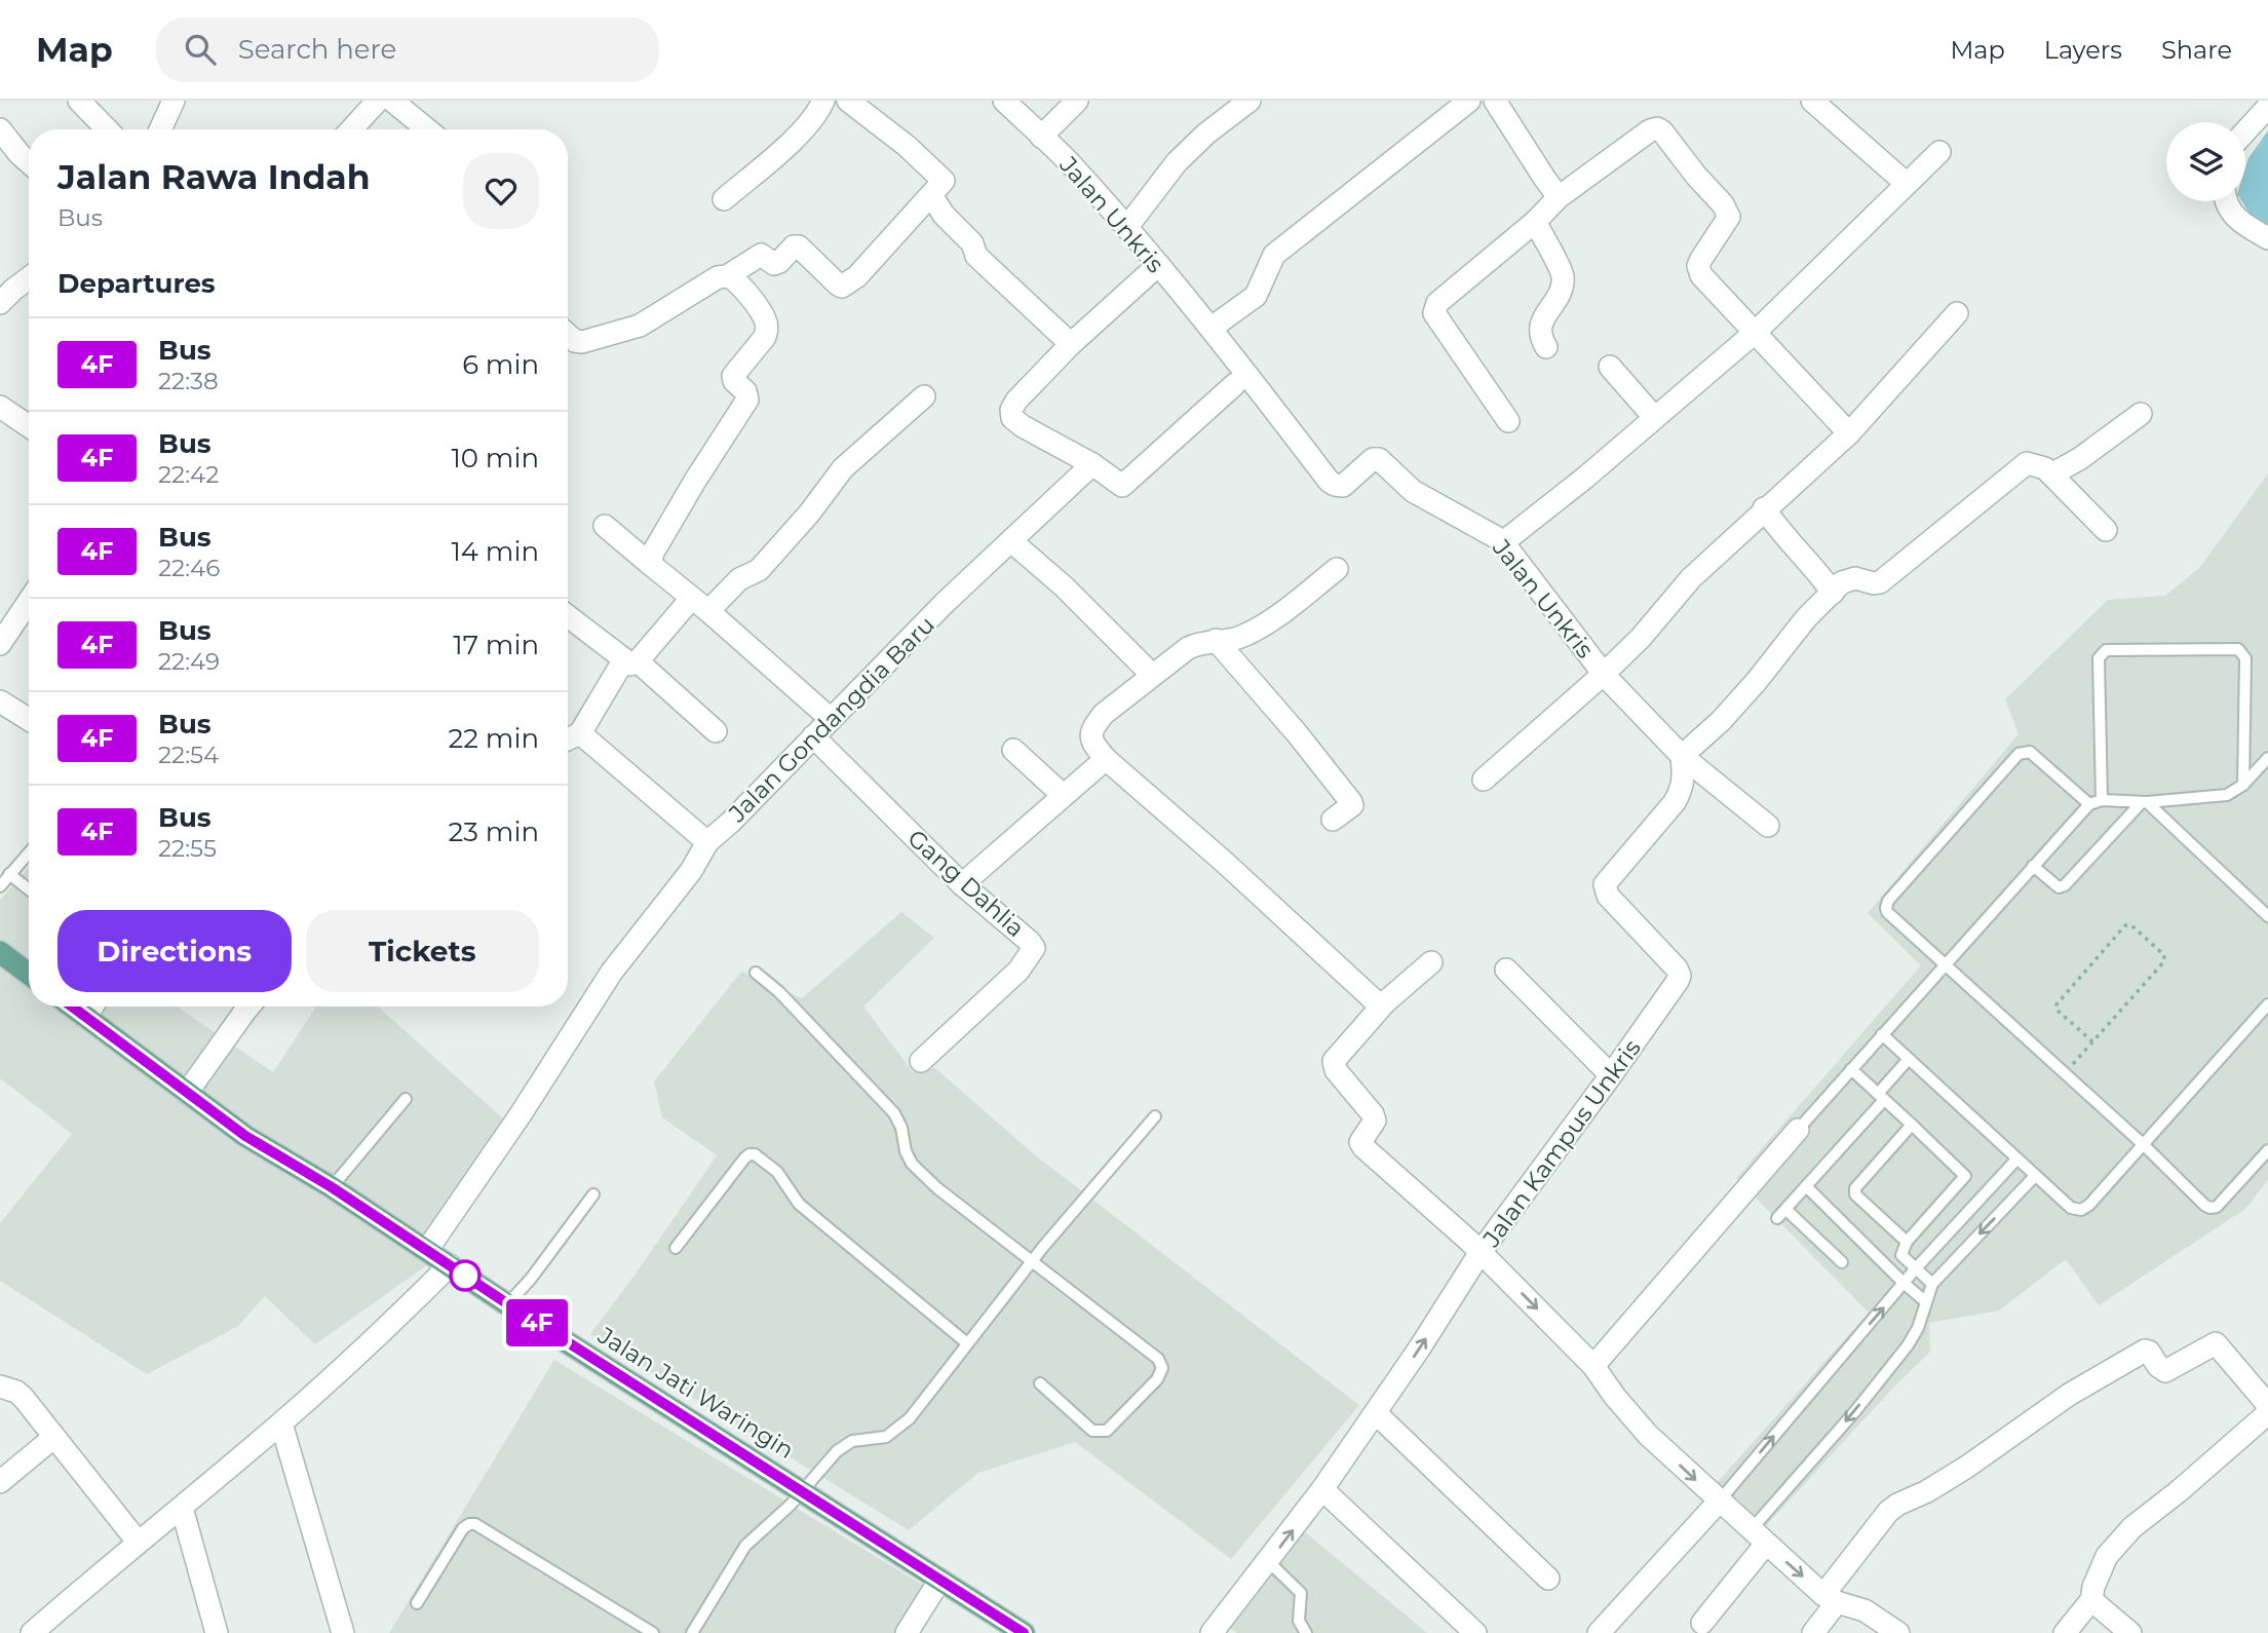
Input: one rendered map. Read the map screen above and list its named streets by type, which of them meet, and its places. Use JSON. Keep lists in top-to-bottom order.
{
  "streets": {
    "main road": ["Jalan Jati Waringin"],
    "street": [
      "Jalan Unkris",
      "Jalan Gondangdia Baru",
      "Gang Dahlia",
      "Jalan Kampus Unkris"
    ]
  },
  "crossings": [
    ["Jalan Unkris", "Jalan Kampus Unkris"],
    ["Jalan Gondangdia Baru", "Gang Dahlia"],
    ["Jalan Gondangdia Baru", "Jalan Jati Waringin"]
  ],
  "lines": ["bus line 4F"],
  "page": {
    "header": "Map",
    "search": "Search here",
    "nav": ["Map", "Layers", "Share"],
    "on_map": "4F",
    "heading": [
      ["Jalan Rawa Indah", "Bus"],
      "Departures"
    ],
    "list": [
      {
        "mark": "4F",
        "name": "Bus",
        "note": "22:38",
        "value": "6 min"
      },
      {
        "mark": "4F",
        "name": "Bus",
        "note": "22:42",
        "value": "10 min"
      },
      {
        "mark": "4F",
        "name": "Bus",
        "note": "22:46",
        "value": "14 min"
      },
      {
        "mark": "4F",
        "name": "Bus",
        "note": "22:49",
        "value": "17 min"
      },
      {
        "mark": "4F",
        "name": "Bus",
        "note": "22:54",
        "value": "22 min"
      },
      {
        "mark": "4F",
        "name": "Bus",
        "note": "22:55",
        "value": "23 min"
      }
    ],
    "buttons": ["Directions", "Tickets"]
  }
}
